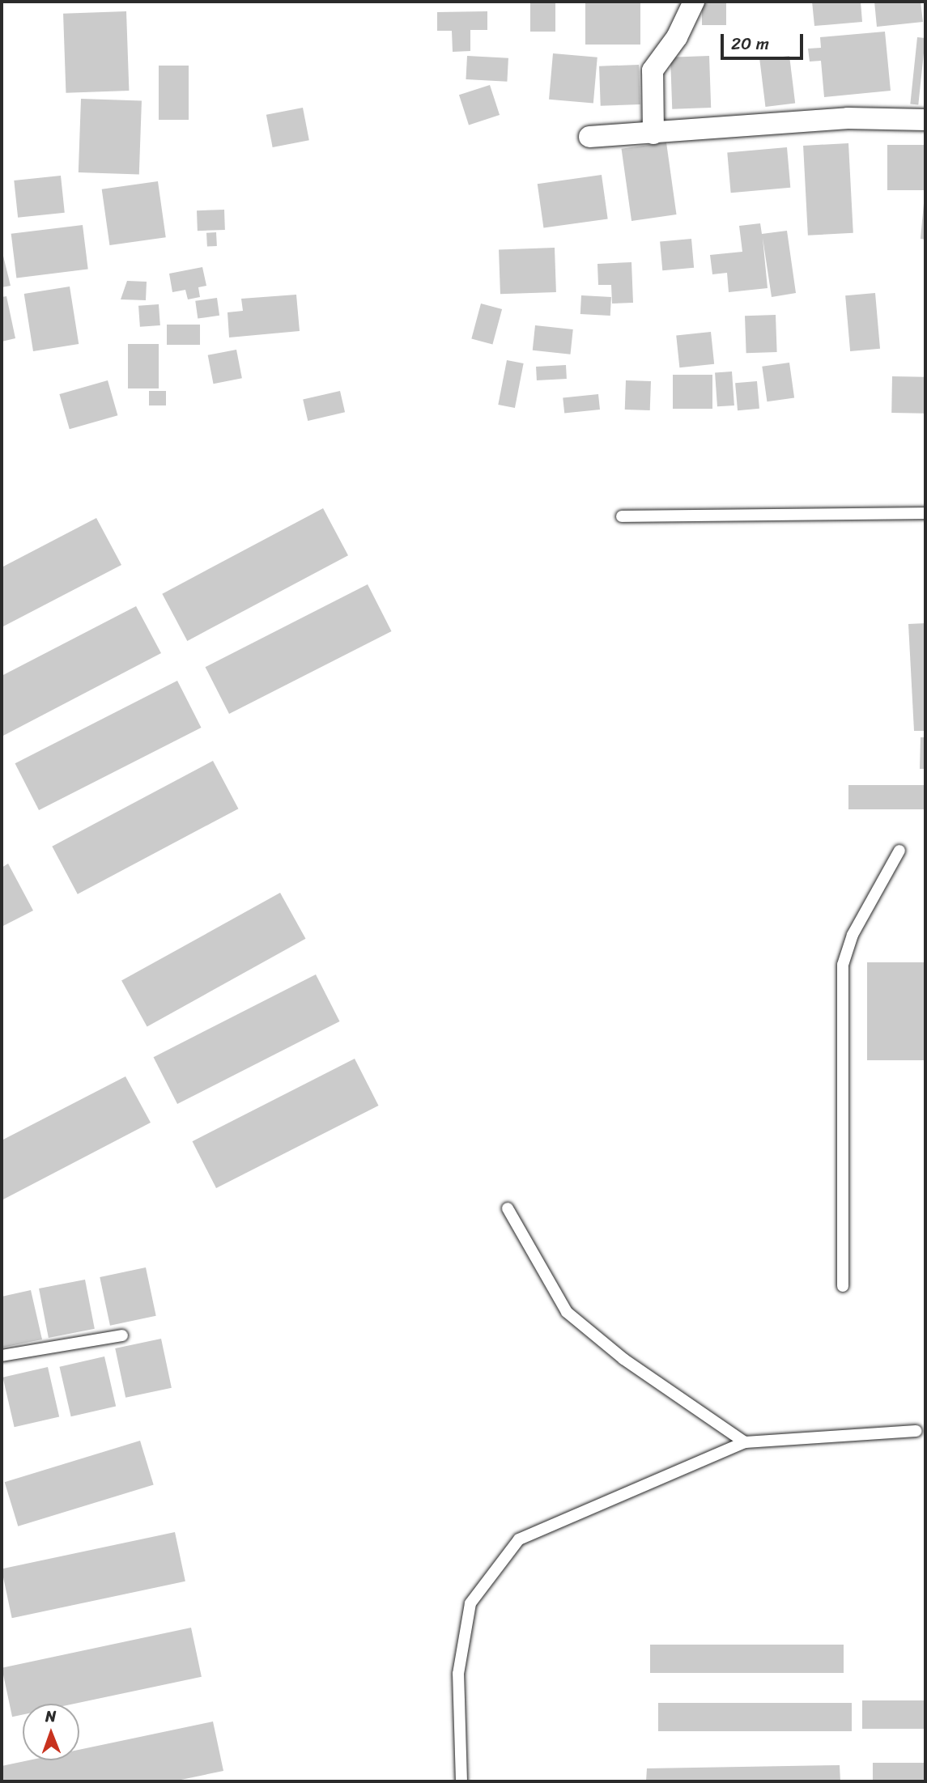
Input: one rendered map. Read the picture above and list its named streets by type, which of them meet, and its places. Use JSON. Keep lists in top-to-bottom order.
{
  "scale_bar": "20 m",
  "north": "top"
}
